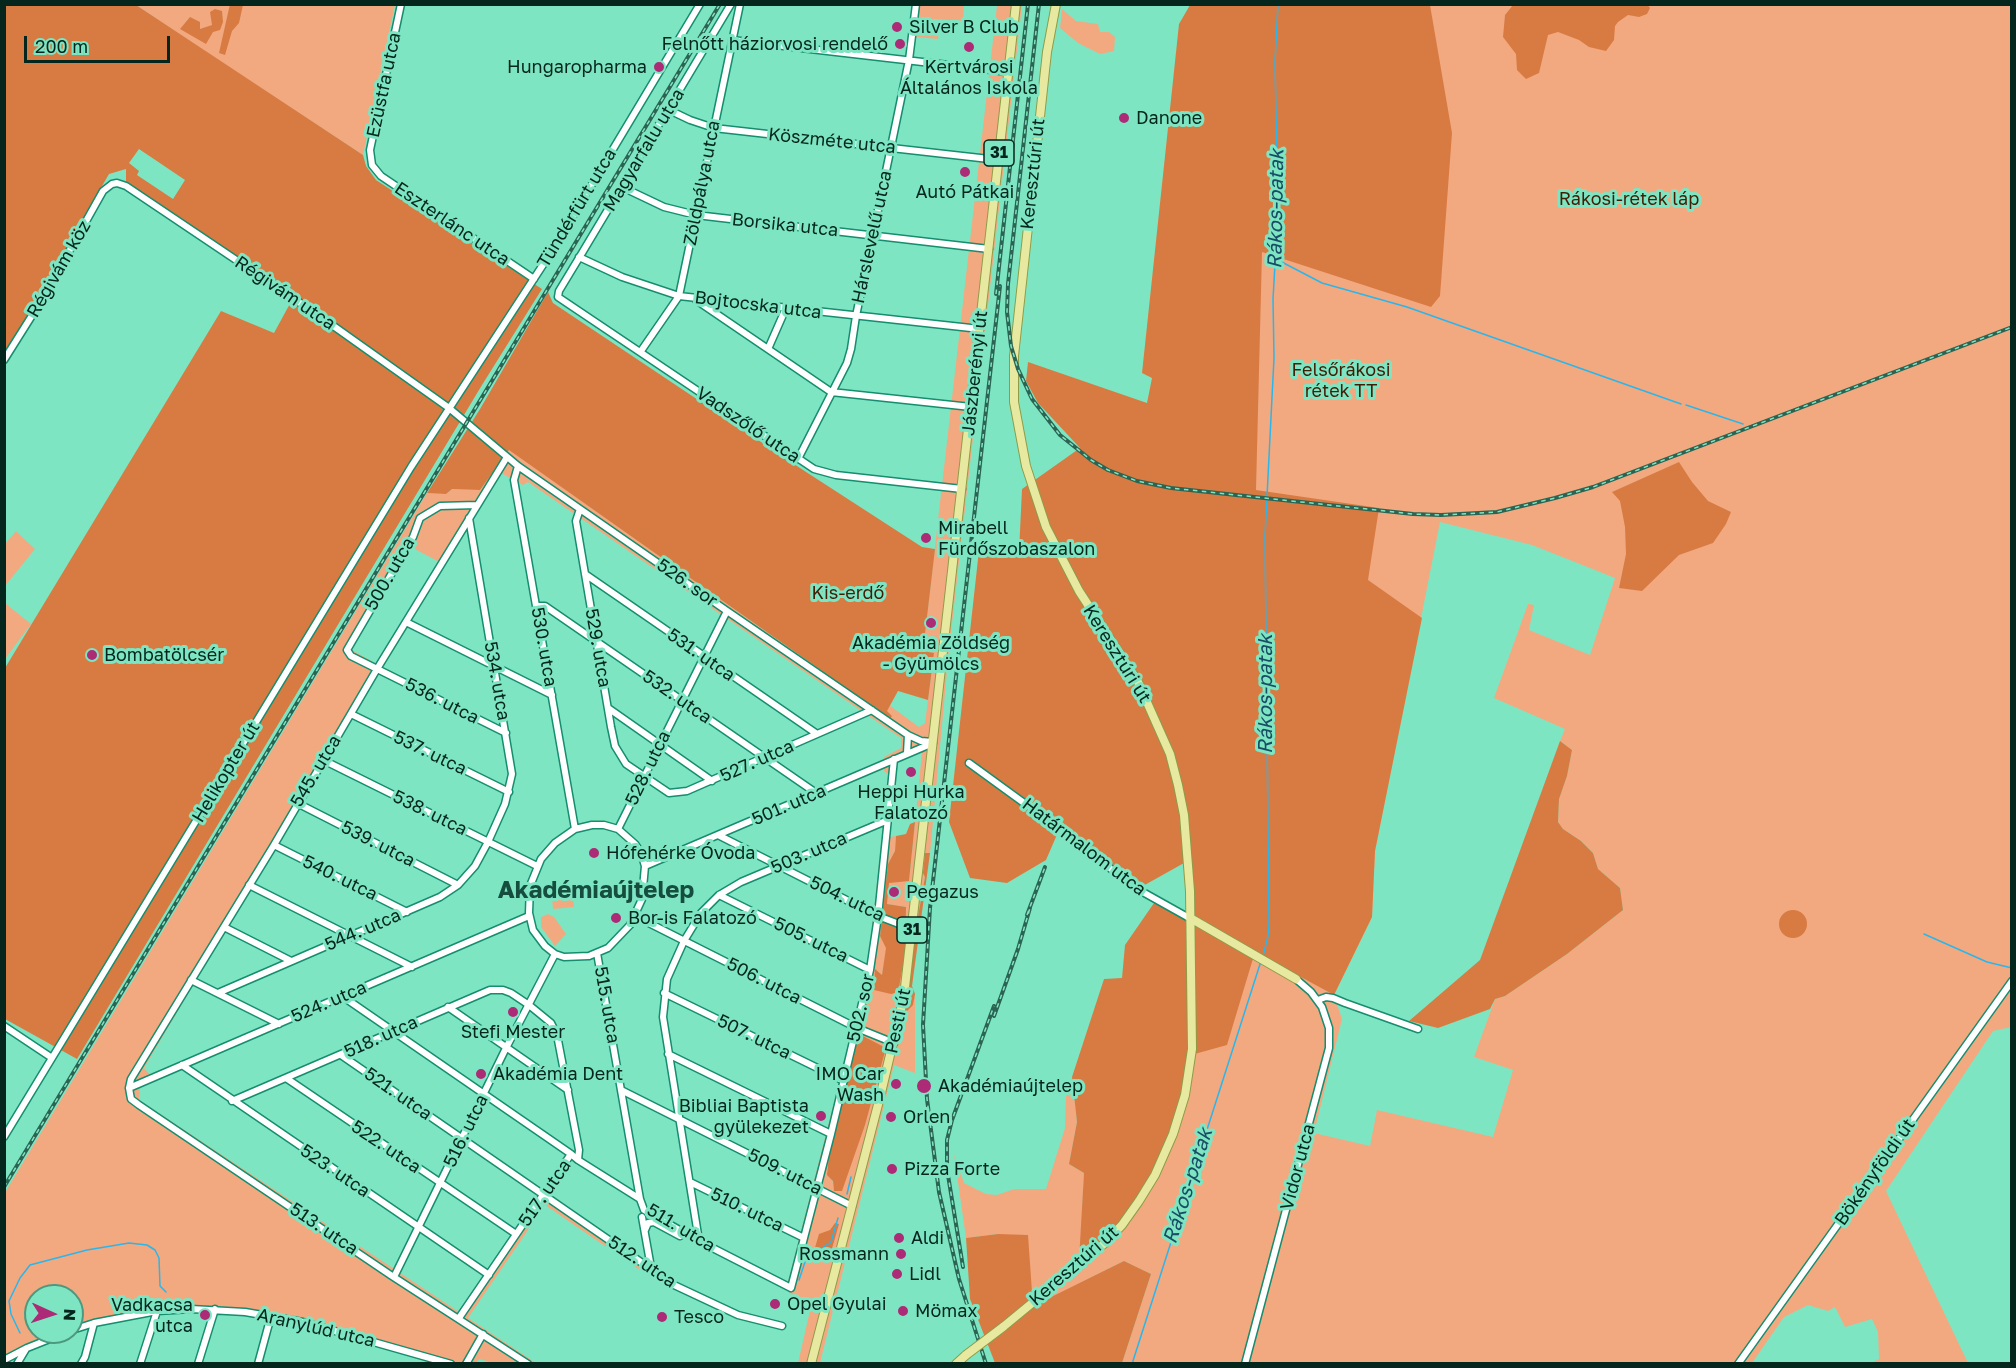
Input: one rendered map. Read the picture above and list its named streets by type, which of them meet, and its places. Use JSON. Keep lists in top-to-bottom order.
{
  "streets": {
    "main road": [
      "31",
      "Keresztúri út",
      "Jászberényi út",
      "Határmalom utca",
      "Pesti út"
    ],
    "street": [
      "Ezüstfa utca",
      "Köszméte utca",
      "Magyarfalu utca",
      "Zöldpálya utca",
      "Tündérfürt utca",
      "Eszterlánc utca",
      "Borsika utca",
      "Hárslevelű utca",
      "Régivám köz",
      "Régivám utca",
      "Bojtocska utca",
      "Vadszőlő utca",
      "500. utca",
      "526. sor",
      "530. utca",
      "529. utca",
      "531. utca",
      "534. utca",
      "532. utca",
      "536. utca",
      "537. utca",
      "527. utca",
      "528. utca",
      "545. utca",
      "Helikopter út",
      "501. utca",
      "538. utca",
      "539. utca",
      "503. utca",
      "540. utca",
      "504. utca",
      "544. utca",
      "505. utca",
      "506. utca",
      "524. utca",
      "515. utca",
      "502. sor",
      "518. utca",
      "507. utca",
      "521. utca",
      "516. utca",
      "522. utca",
      "Vidor utca",
      "523. utca",
      "509. utca",
      "Bökényföldi út",
      "517. utca",
      "510. utca",
      "511. utca",
      "513. utca",
      "512. utca",
      "Aranylúd utca"
    ]
  },
  "crossings": [
    ["Ezüstfa utca", "Eszterlánc utca"],
    ["Köszméte utca", "Magyarfalu utca"],
    ["Köszméte utca", "Zöldpálya utca"],
    ["Köszméte utca", "Hárslevelű utca"],
    ["Köszméte utca", "Jászberényi út"],
    ["Magyarfalu utca", "Borsika utca"],
    ["Magyarfalu utca", "Bojtocska utca"],
    ["Magyarfalu utca", "Vadszőlő utca"],
    ["Keresztúri út", "Határmalom utca"],
    ["Zöldpálya utca", "Borsika utca"],
    ["Zöldpálya utca", "Bojtocska utca"],
    ["Zöldpálya utca", "Vadszőlő utca"],
    ["Tündérfürt utca", "Eszterlánc utca"],
    ["Tündérfürt utca", "Régivám utca"],
    ["Tündérfürt utca", "526. sor"],
    ["Tündérfürt utca", "Helikopter út"],
    ["Borsika utca", "Hárslevelű utca"],
    ["Borsika utca", "Jászberényi út"],
    ["Hárslevelű utca", "Bojtocska utca"],
    ["Hárslevelű utca", "Vadszőlő utca"],
    ["Régivám köz", "Régivám utca"],
    ["Régivám utca", "526. sor"],
    ["Régivám utca", "Helikopter út"],
    ["Bojtocska utca", "Jászberényi út"],
    ["Jászberényi út", "Vadszőlő utca"],
    ["Jászberényi út", "526. sor"],
    ["Jászberényi út", "501. utca"],
    ["Jászberényi út", "Pesti út"],
    ["500. utca", "536. utca"],
    ["500. utca", "545. utca"],
    ["526. sor", "530. utca"],
    ["526. sor", "529. utca"],
    ["526. sor", "527. utca"],
    ["526. sor", "528. utca"],
    ["526. sor", "545. utca"],
    ["526. sor", "Helikopter út"],
    ["526. sor", "501. utca"],
    ["526. sor", "Pesti út"],
    ["530. utca", "532. utca"],
    ["530. utca", "528. utca"],
    ["530. utca", "501. utca"],
    ["530. utca", "538. utca"],
    ["530. utca", "506. utca"],
    ["530. utca", "524. utca"],
    ["530. utca", "515. utca"],
    ["530. utca", "516. utca"],
    ["529. utca", "531. utca"],
    ["529. utca", "532. utca"],
    ["529. utca", "527. utca"],
    ["529. utca", "528. utca"],
    ["531. utca", "527. utca"],
    ["531. utca", "528. utca"],
    ["534. utca", "536. utca"],
    ["534. utca", "537. utca"],
    ["534. utca", "545. utca"],
    ["534. utca", "538. utca"],
    ["534. utca", "544. utca"],
    ["532. utca", "527. utca"],
    ["532. utca", "528. utca"],
    ["532. utca", "501. utca"],
    ["536. utca", "545. utca"],
    ["537. utca", "545. utca"],
    ["527. utca", "528. utca"],
    ["528. utca", "501. utca"],
    ["528. utca", "538. utca"],
    ["528. utca", "506. utca"],
    ["528. utca", "524. utca"],
    ["528. utca", "515. utca"],
    ["528. utca", "516. utca"],
    ["545. utca", "538. utca"],
    ["545. utca", "539. utca"],
    ["545. utca", "540. utca"],
    ["545. utca", "524. utca"],
    ["545. utca", "513. utca"],
    ["501. utca", "538. utca"],
    ["501. utca", "504. utca"],
    ["501. utca", "506. utca"],
    ["501. utca", "524. utca"],
    ["501. utca", "515. utca"],
    ["501. utca", "502. sor"],
    ["501. utca", "Pesti út"],
    ["501. utca", "516. utca"],
    ["538. utca", "544. utca"],
    ["538. utca", "506. utca"],
    ["538. utca", "524. utca"],
    ["538. utca", "515. utca"],
    ["538. utca", "516. utca"],
    ["539. utca", "544. utca"],
    ["Határmalom utca", "Vidor utca"],
    ["503. utca", "504. utca"],
    ["503. utca", "505. utca"],
    ["503. utca", "506. utca"],
    ["503. utca", "502. sor"],
    ["503. utca", "507. utca"],
    ["503. utca", "509. utca"],
    ["503. utca", "510. utca"],
    ["503. utca", "511. utca"],
    ["540. utca", "544. utca"],
    ["504. utca", "502. sor"],
    ["504. utca", "Pesti út"],
    ["505. utca", "502. sor"],
    ["506. utca", "524. utca"],
    ["506. utca", "515. utca"],
    ["506. utca", "502. sor"],
    ["506. utca", "Pesti út"],
    ["506. utca", "516. utca"],
    ["524. utca", "515. utca"],
    ["524. utca", "516. utca"],
    ["524. utca", "523. utca"],
    ["524. utca", "513. utca"],
    ["515. utca", "516. utca"],
    ["515. utca", "509. utca"],
    ["515. utca", "511. utca"],
    ["502. sor", "507. utca"],
    ["502. sor", "509. utca"],
    ["502. sor", "510. utca"],
    ["502. sor", "511. utca"],
    ["Pesti út", "509. utca"],
    ["518. utca", "521. utca"],
    ["518. utca", "516. utca"],
    ["518. utca", "522. utca"],
    ["518. utca", "523. utca"],
    ["518. utca", "517. utca"],
    ["521. utca", "516. utca"],
    ["521. utca", "517. utca"],
    ["521. utca", "512. utca"],
    ["516. utca", "522. utca"],
    ["516. utca", "523. utca"],
    ["516. utca", "517. utca"],
    ["516. utca", "513. utca"],
    ["522. utca", "517. utca"],
    ["523. utca", "517. utca"],
    ["517. utca", "511. utca"],
    ["517. utca", "513. utca"],
    ["517. utca", "512. utca"]
  ],
  "districts": ["Akadémiaújtelep"],
  "water": ["Rákos-patak"],
  "parks": ["Rákosi-rétek láp", "Felsőrákosi rétek TT", "Kis-erdő"],
  "places": [
    "Silver B Club",
    "Felnőtt háziorvosi rendelő",
    "Kertvárosi Általános Iskola",
    "Hungaropharma",
    "Danone",
    "Autó Pátkai",
    "Mirabell Fürdőszobaszalon",
    "Akadémia Zöldség - Gyümölcs",
    "Bombatölcsér",
    "Heppi Hurka Falatozó",
    "Hófehérke Óvoda",
    "Pegazus",
    "Bor-is Falatozó",
    "Stefi Mester",
    "Akadémia Dent",
    "IMO Car Wash",
    "Akadémiaújtelep",
    "Bibliai Baptista gyülekezet",
    "Orlen",
    "Pizza Forte",
    "Aldi",
    "Rossmann",
    "Lidl",
    "Opel Gyulai",
    "Mömax",
    "Vadkacsa utca",
    "Tesco"
  ],
  "scale_bar": "200 m",
  "north": "right"
}
